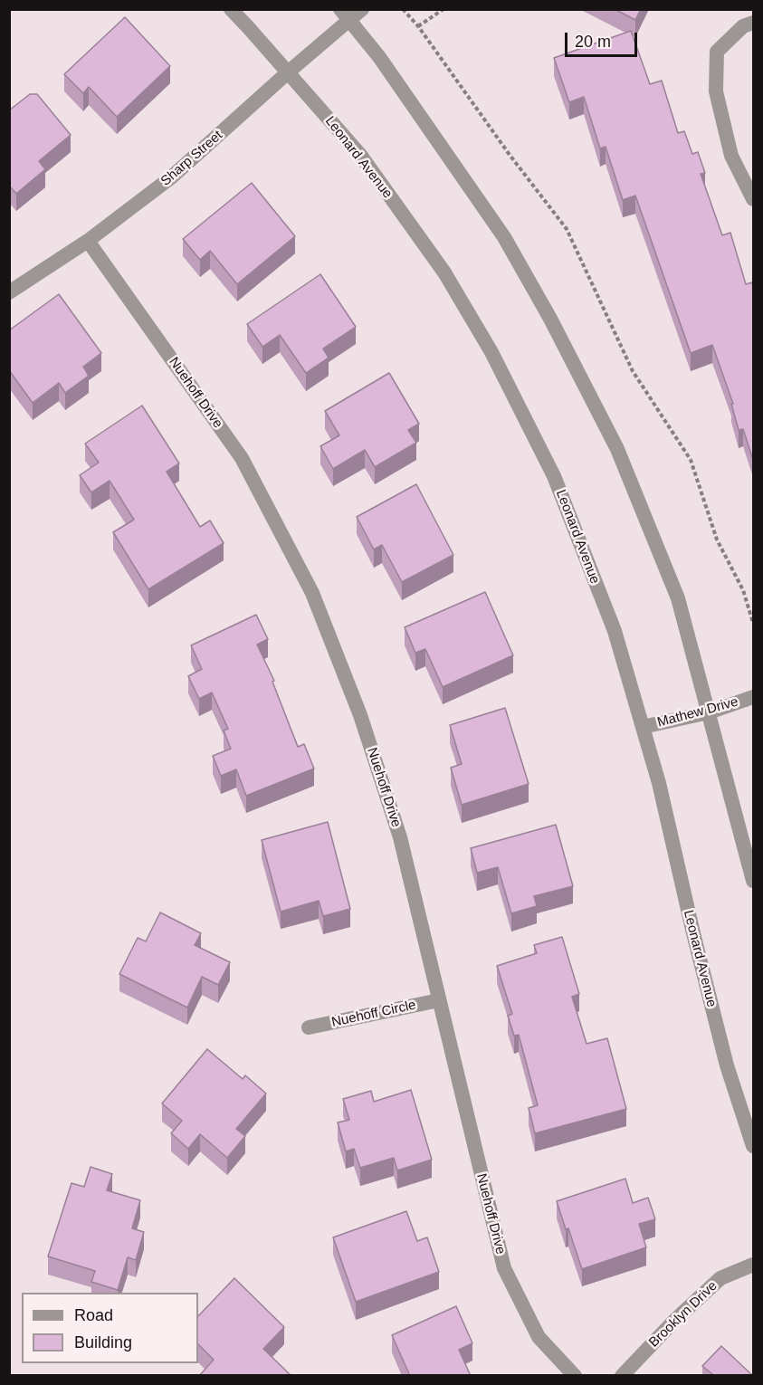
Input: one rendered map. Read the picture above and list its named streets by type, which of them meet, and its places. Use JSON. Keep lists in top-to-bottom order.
{
  "streets": {
    "street": [
      "Leonard Avenue",
      "Sharp Street",
      "Nuehoff Drive",
      "Mathew Drive",
      "Nuehoff Circle",
      "Brooklyn Drive"
    ]
  },
  "crossings": [
    ["Leonard Avenue", "Sharp Street"],
    ["Leonard Avenue", "Mathew Drive"],
    ["Sharp Street", "Nuehoff Drive"],
    ["Nuehoff Drive", "Nuehoff Circle"]
  ],
  "legend": ["Road", "Building"],
  "scale_bar": "20 m"
}
